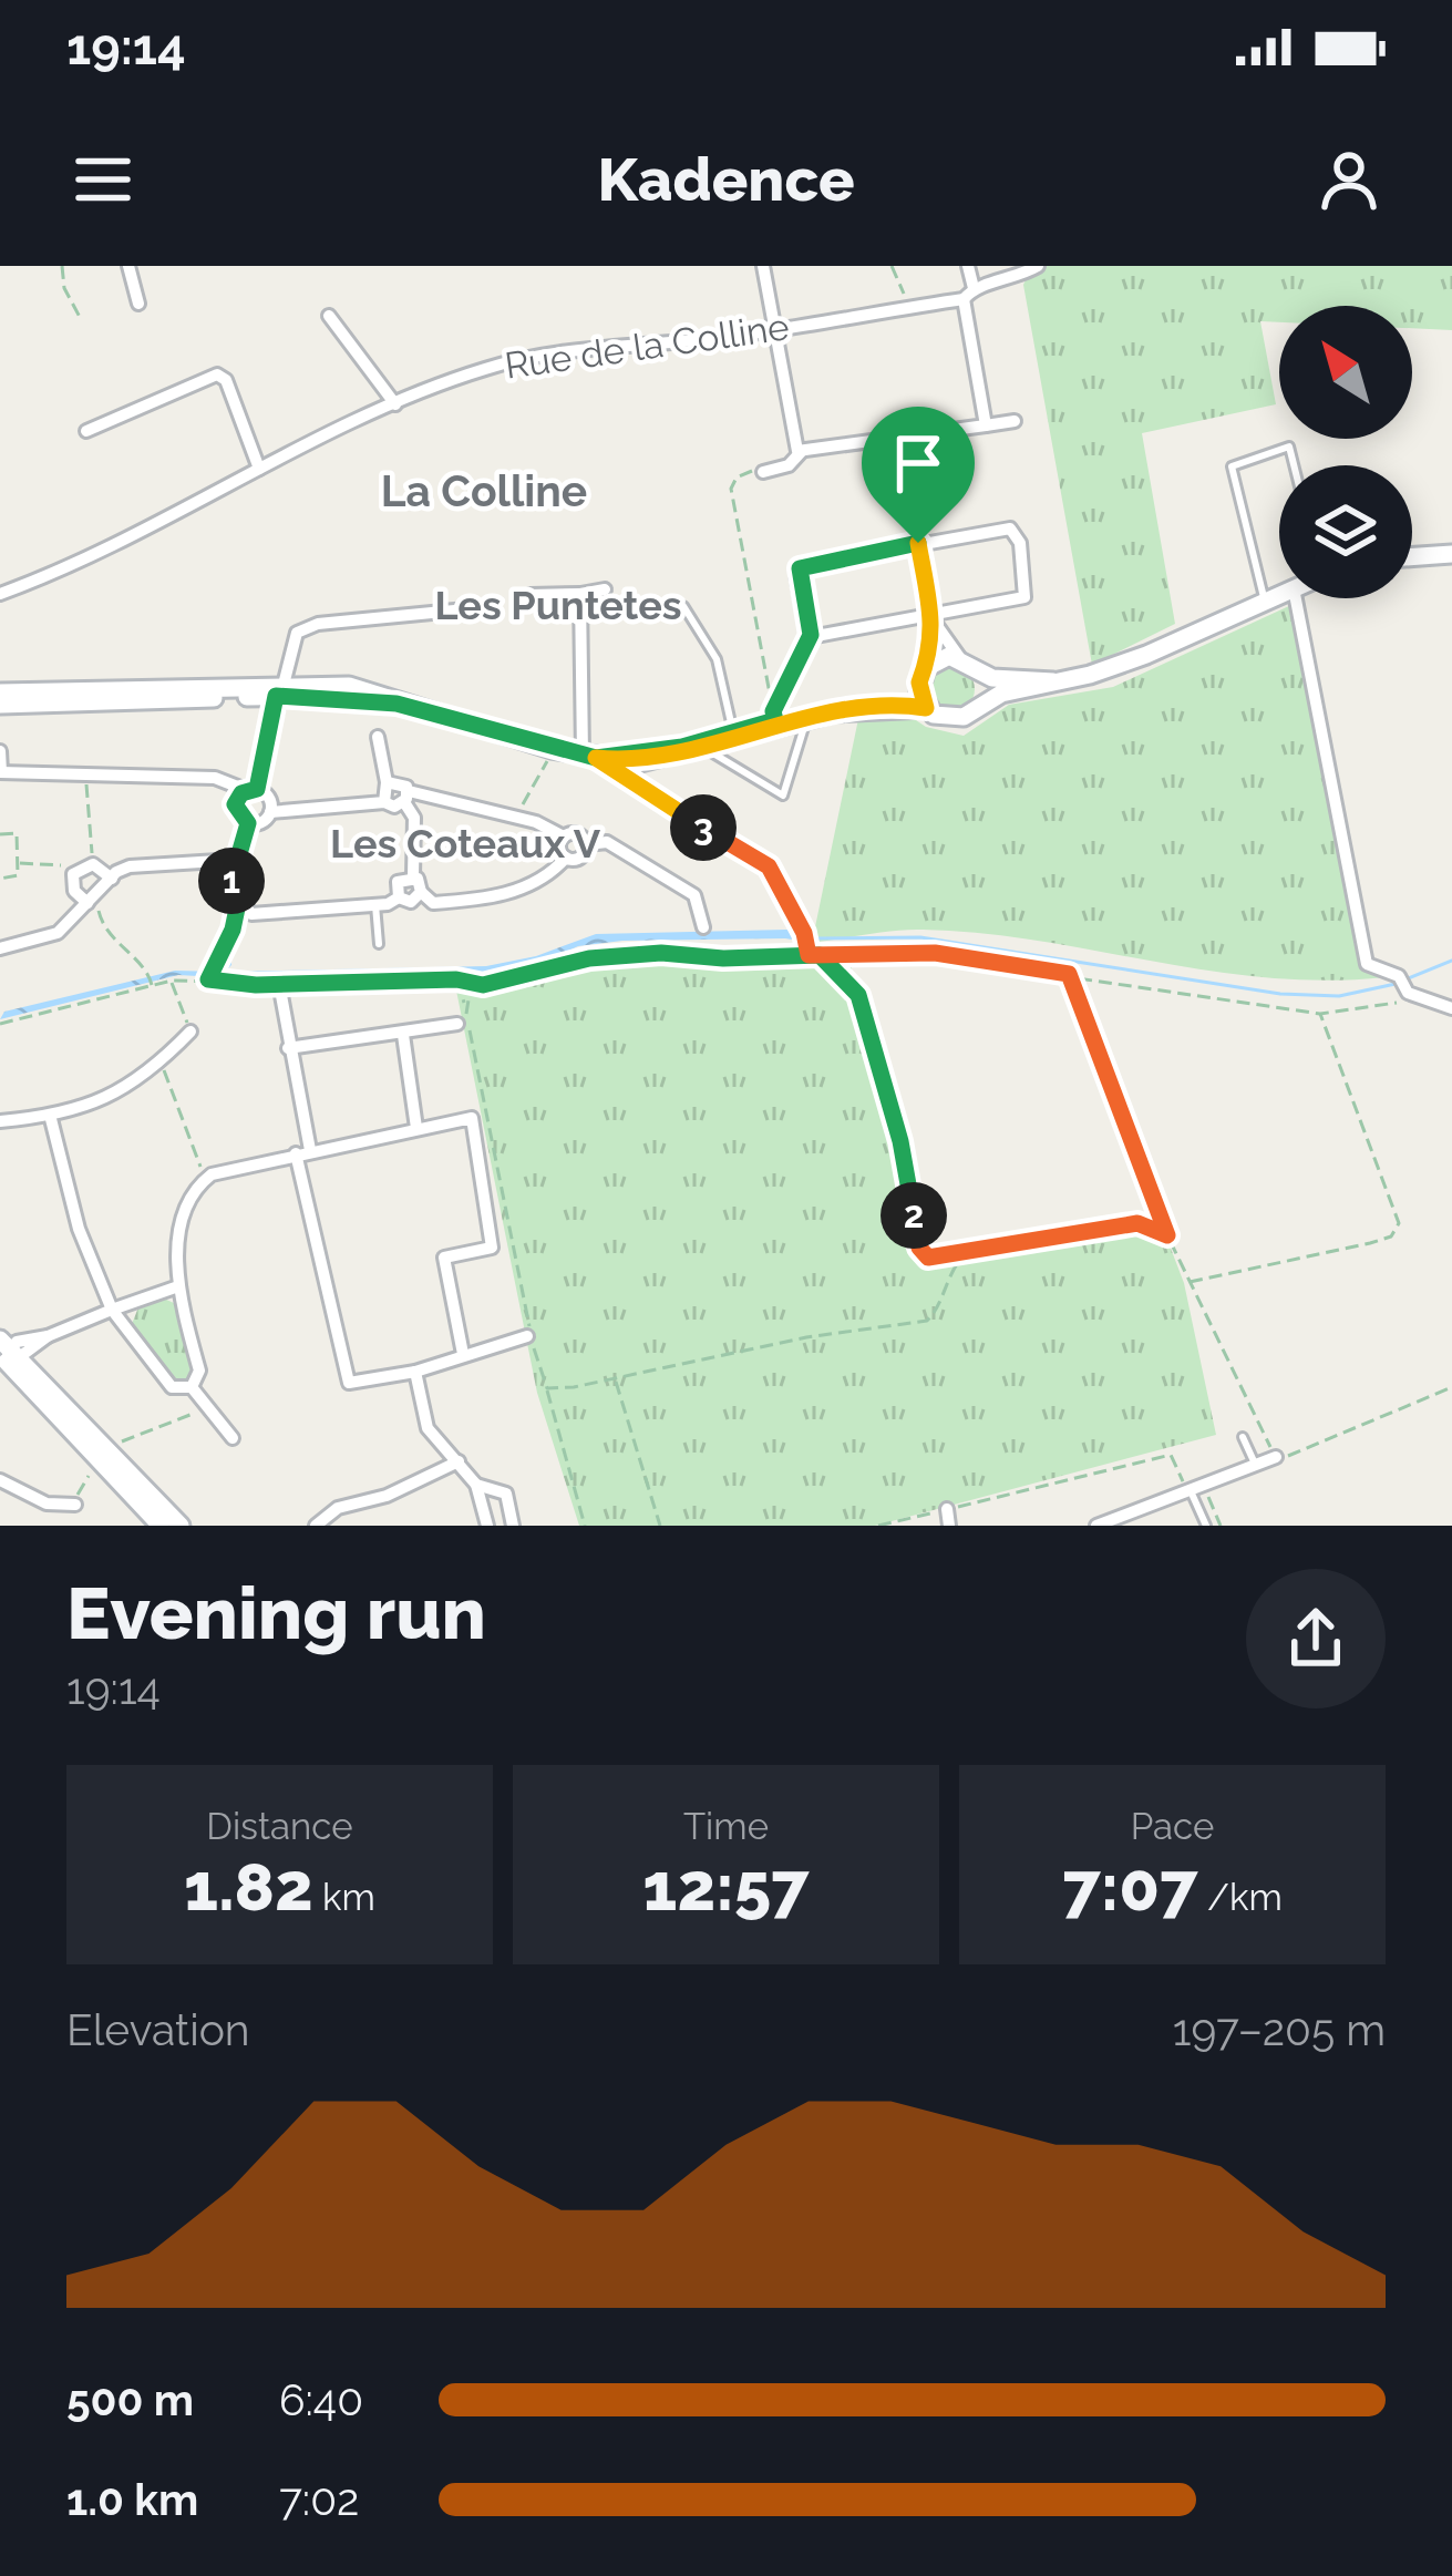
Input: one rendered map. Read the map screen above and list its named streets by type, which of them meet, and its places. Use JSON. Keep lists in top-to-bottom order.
{
  "streets": {
    "street": ["Rue de la Colline"]
  },
  "districts": ["La Colline", "Les Puntetes", "Les Coteaux V"],
  "north": "top left",
  "page": {
    "status": "19:14",
    "header": "Kadence",
    "pins": ["3", "1", "2"],
    "heading": ["Evening run", "19:14"],
    "stats": [
      ["Distance", "1.82 km"],
      ["Time", "12:57"],
      ["Pace", "7:07 /km"]
    ],
    "chart": ["Elevation", "197–205 m"],
    "list": [
      {
        "name": "500 m",
        "note": "6:40"
      },
      {
        "name": "1.0 km",
        "note": "7:02"
      }
    ]
  }
}
